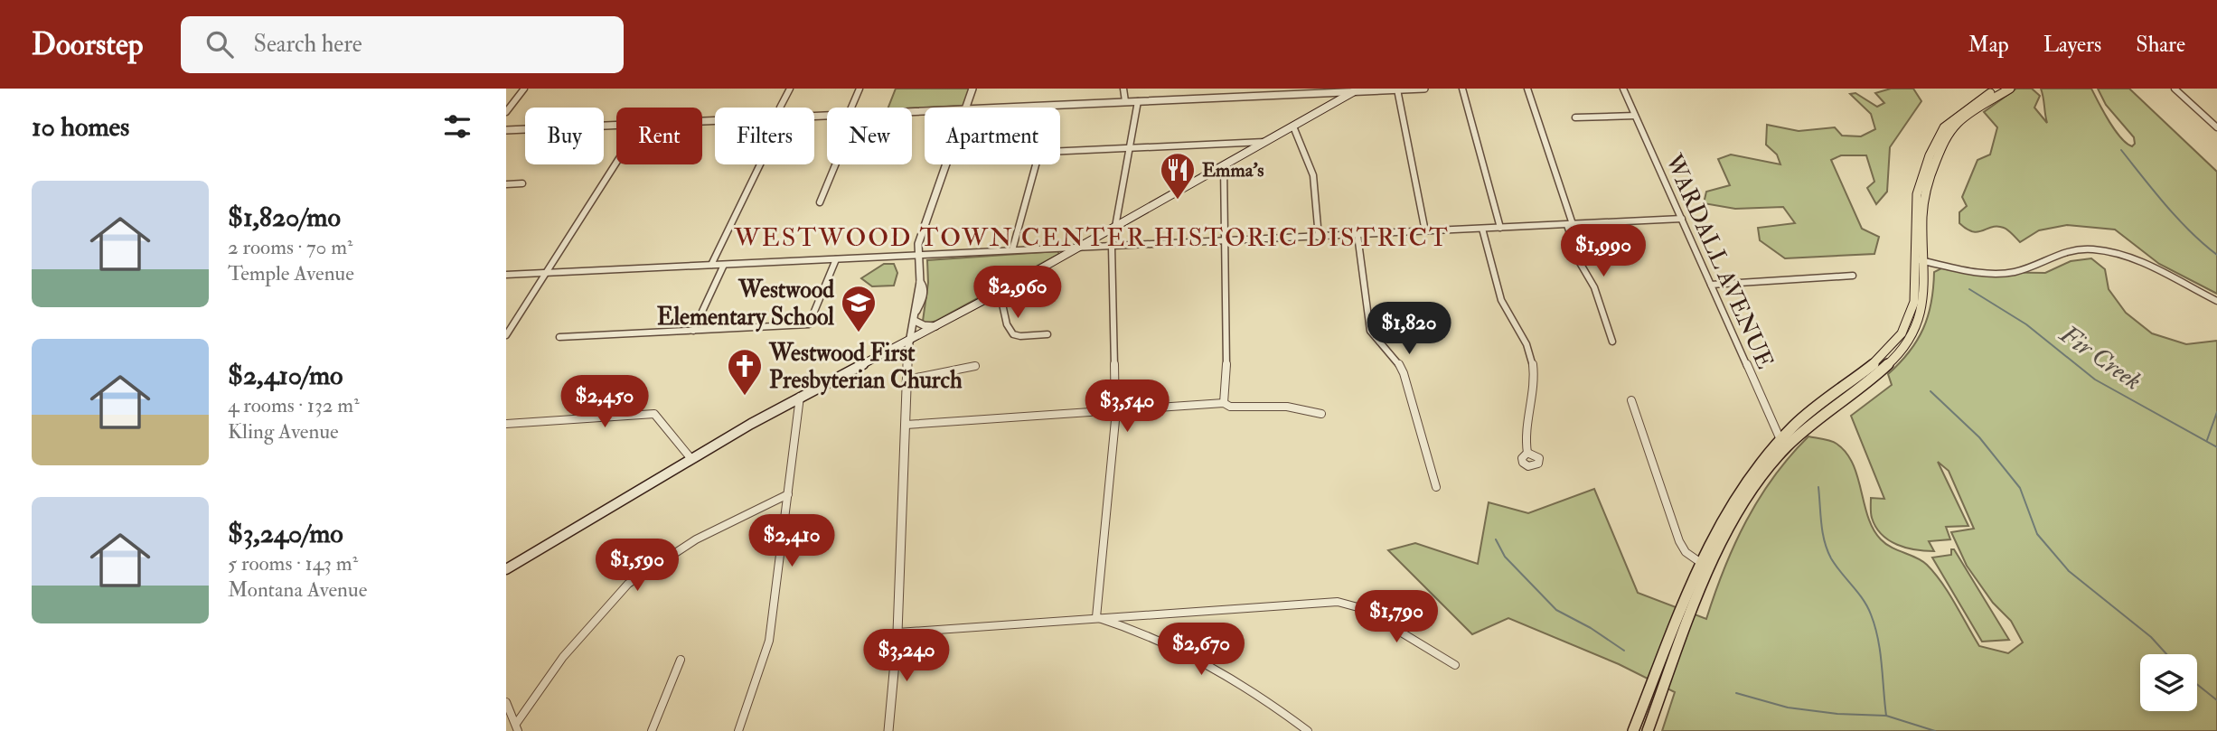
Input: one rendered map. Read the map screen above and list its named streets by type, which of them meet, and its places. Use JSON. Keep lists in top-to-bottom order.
{
  "streets": {
    "street": ["WARDALL AVENUE"]
  },
  "districts": ["WESTWOOD TOWN CENTER HISTORIC DISTRICT"],
  "water": ["Fir Creek"],
  "places": {
    "restaurant": ["Emma's"],
    "school or university": ["Westwood Elementary School"],
    "church": ["Westwood First Presbyterian Church"]
  },
  "page": {
    "header": "Doorstep",
    "search": "Search here",
    "nav": ["Map", "Layers", "Share"],
    "heading": "10 homes",
    "chip": [
      "Buy",
      "Rent",
      "Filters",
      "New",
      "Apartment"
    ],
    "list": [
      {
        "name": "$1,820/mo",
        "note": "2 rooms · 70 m² · Temple Avenue"
      },
      {
        "name": "$2,410/mo",
        "note": "4 rooms · 132 m² · Kling Avenue"
      },
      {
        "name": "$3,240/mo",
        "note": "5 rooms · 143 m² · Montana Avenue"
      }
    ],
    "price": [
      "$1,990",
      "$2,960",
      "$1,820",
      "$2,450",
      "$3,540",
      "$2,410",
      "$1,590",
      "$1,790",
      "$2,670",
      "$3,240"
    ]
  }
}
